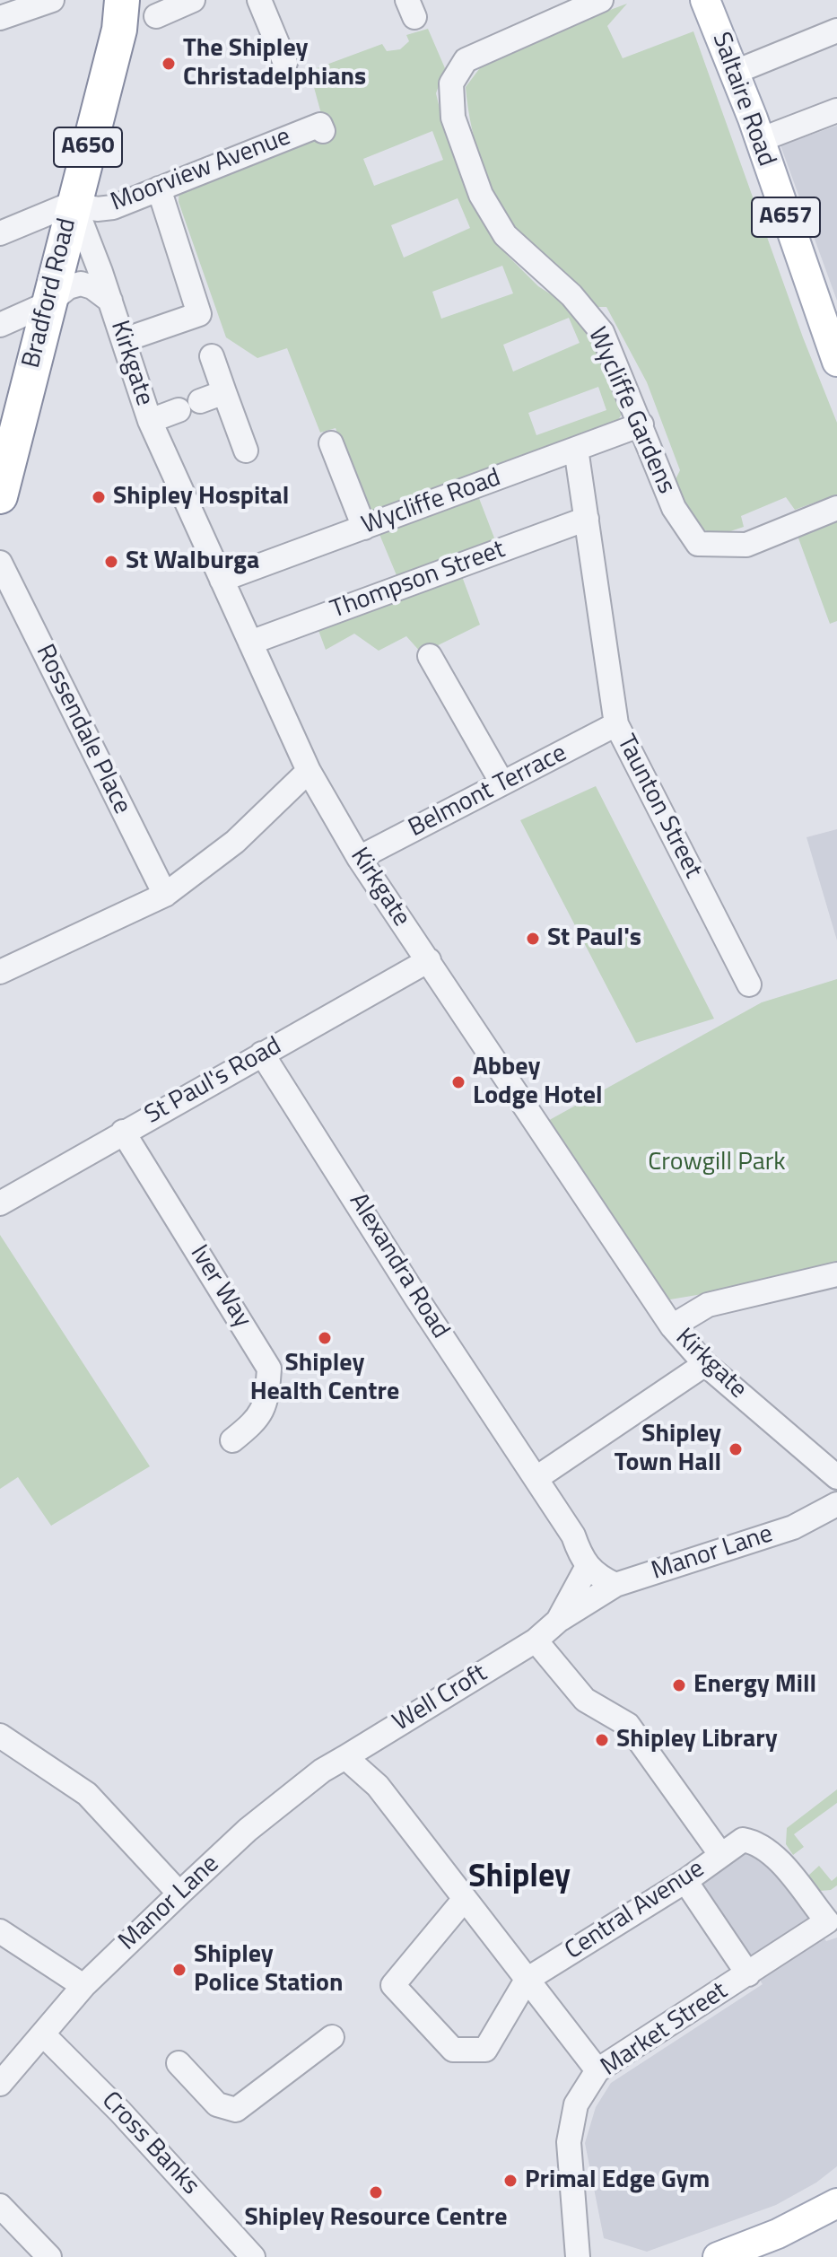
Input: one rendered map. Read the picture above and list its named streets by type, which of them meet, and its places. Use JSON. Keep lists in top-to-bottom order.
{
  "streets": {
    "highway": ["A650", "Bradford Road"],
    "main road": ["Saltaire Road", "A657"],
    "street": [
      "Moorview Avenue",
      "Kirkgate",
      "Wycliffe Gardens",
      "Wycliffe Road",
      "Thompson Street",
      "Rossendale Place",
      "Belmont Terrace",
      "Taunton Street",
      "St Paul's Road",
      "Alexandra Road",
      "Iver Way",
      "Manor Lane",
      "Well Croft",
      "Central Avenue",
      "Market Street",
      "Cross Banks"
    ]
  },
  "crossings": [
    ["Moorview Avenue", "Bradford Road"],
    ["Moorview Avenue", "Kirkgate"],
    ["Bradford Road", "Kirkgate"],
    ["Kirkgate", "Wycliffe Road"],
    ["Kirkgate", "Thompson Street"],
    ["Kirkgate", "Belmont Terrace"],
    ["Kirkgate", "St Paul's Road"],
    ["Wycliffe Gardens", "Wycliffe Road"],
    ["Wycliffe Road", "Taunton Street"],
    ["Thompson Street", "Taunton Street"],
    ["Belmont Terrace", "Taunton Street"],
    ["St Paul's Road", "Alexandra Road"],
    ["St Paul's Road", "Iver Way"],
    ["Manor Lane", "Well Croft"],
    ["Manor Lane", "Cross Banks"],
    ["Central Avenue", "Market Street"]
  ],
  "districts": ["Shipley"],
  "parks": ["Crowgill Park"],
  "places": [
    "The Shipley Christadelphians",
    "Shipley Hospital",
    "St Walburga",
    "St Paul's",
    "Abbey Lodge Hotel",
    "Shipley Health Centre",
    "Shipley Town Hall",
    "Energy Mill",
    "Shipley Library",
    "Shipley Police Station",
    "Primal Edge Gym",
    "Shipley Resource Centre"
  ]
}
